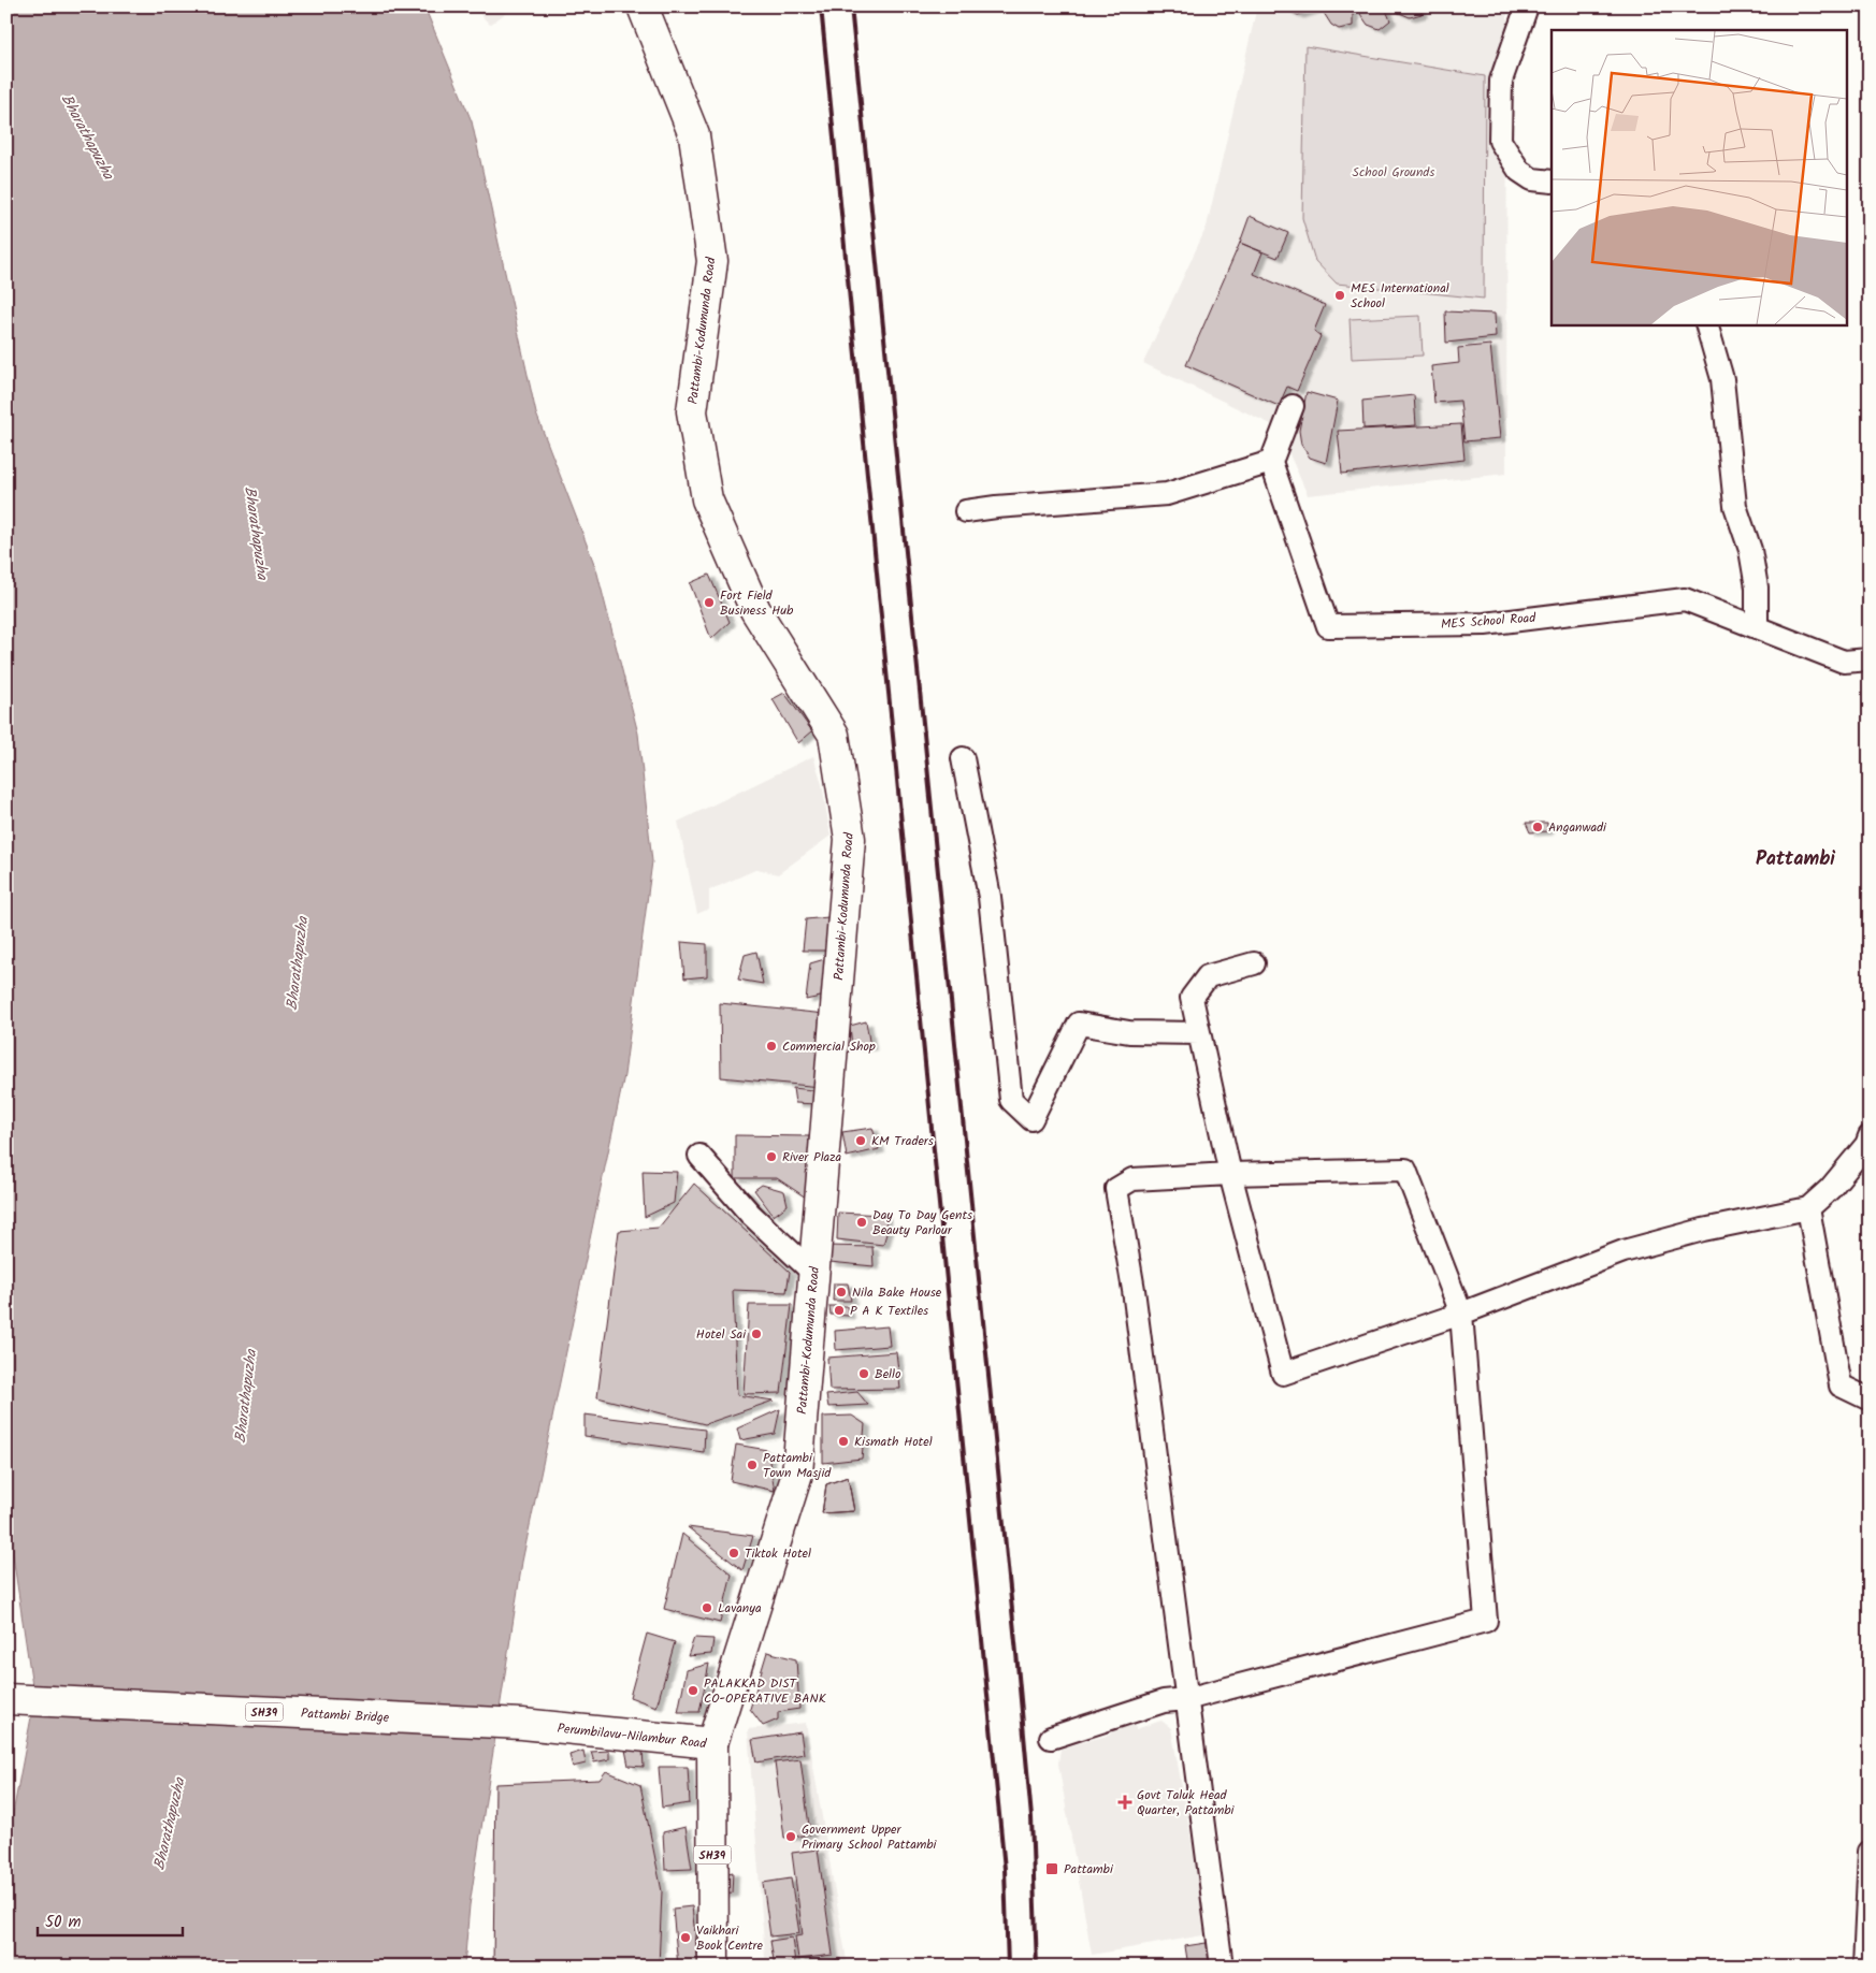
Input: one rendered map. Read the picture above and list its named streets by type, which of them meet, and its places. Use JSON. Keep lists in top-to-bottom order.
{
  "streets": {
    "main road": [
      "Pattambi-Kodumunda Road",
      "SH39",
      "Pattambi Bridge",
      "Perumbilavu-Nilambur Road"
    ],
    "street": ["MES School Road"]
  },
  "crossings": [
    ["Pattambi-Kodumunda Road", "Perumbilavu-Nilambur Road"],
    ["Pattambi Bridge", "Perumbilavu-Nilambur Road"]
  ],
  "districts": ["Pattambi"],
  "water": ["Bharathapuzha"],
  "parks": ["School Grounds"],
  "places": {
    "other": [
      "MES International School",
      "Fort Field Business Hub",
      "Anganwadi",
      "Commercial Shop",
      "KM Traders",
      "River Plaza",
      "Day To Day Gents Beauty Parlour",
      "Nila Bake House",
      "P A K Textiles",
      "Hotel Sai",
      "Bello",
      "Kismath Hotel",
      "Pattambi Town Masjid",
      "Tiktok Hotel",
      "Lavanya",
      "PALAKKAD DIST CO-OPERATIVE BANK",
      "Government Upper Primary School Pattambi",
      "Vaikhari Book Centre"
    ],
    "health": ["Govt Taluk Head Quarter, Pattambi"],
    "transit": ["Pattambi"]
  },
  "scale_bar": "50 m"
}
